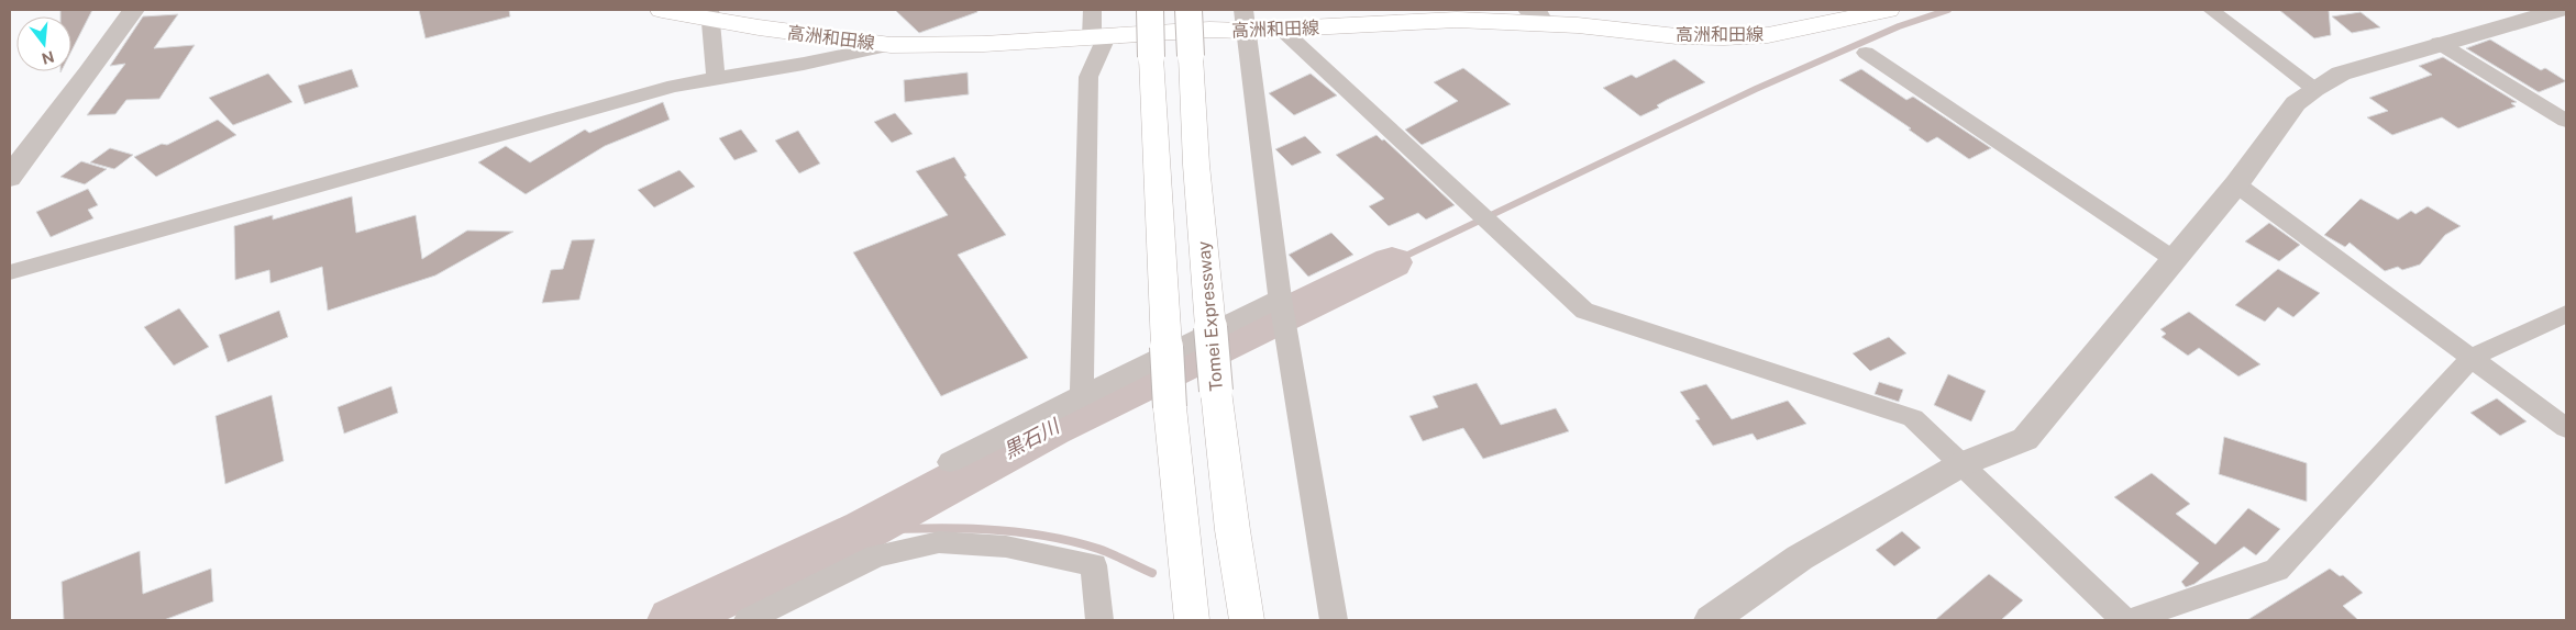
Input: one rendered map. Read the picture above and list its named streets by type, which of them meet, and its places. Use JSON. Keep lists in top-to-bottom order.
{
  "streets": {
    "main road": ["高洲和田線", "Tomei Expressway"]
  },
  "water": ["黒石川"],
  "north": "bottom"
}
